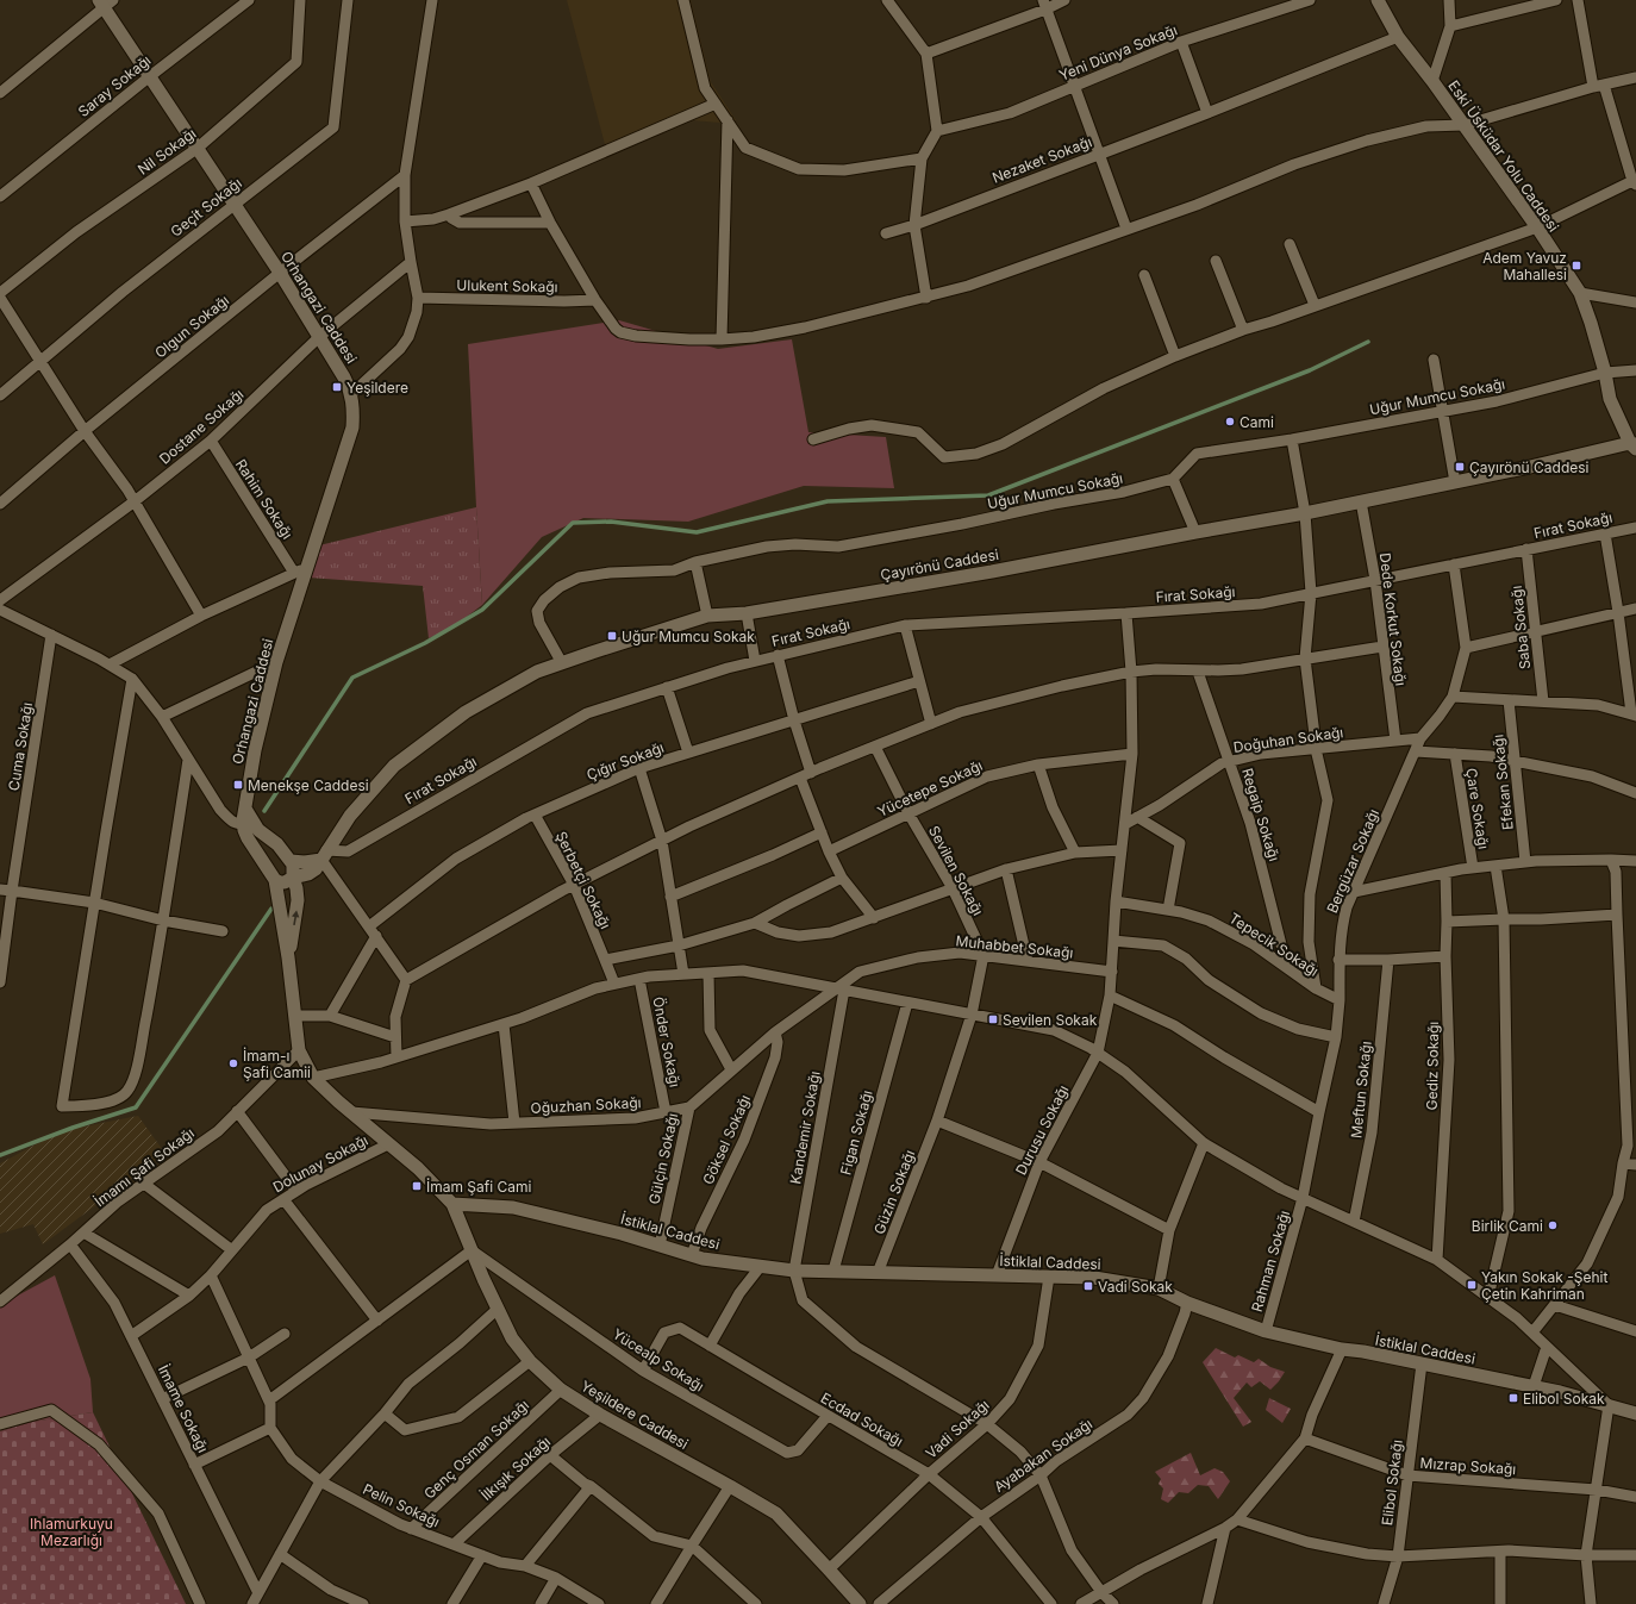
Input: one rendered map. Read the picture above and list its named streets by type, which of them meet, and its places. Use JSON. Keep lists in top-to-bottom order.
{
  "streets": {
    "street": [
      "Yeni Dünya Sokağı",
      "Saray Sokağı",
      "Nil Sokağı",
      "Eski Üsküdar Yolu Caddesi",
      "Nezaket Sokağı",
      "Geçit Sokağı",
      "Ulukent Sokağı",
      "Orhangazi Caddesi",
      "Olgun Sokağı",
      "Uğur Mumcu Sokağı",
      "Dostane Sokağı",
      "Rahim Sokağı",
      "Fırat Sokağı",
      "Çayırönü Caddesi",
      "Dede Korkut Sokağı",
      "Saba Sokağı",
      "Doğuhan Sokağı",
      "Cuma Sokağı",
      "Çığır Sokağı",
      "Efekan Sokağı",
      "Yücetepe Sokağı",
      "Çare Sokağı",
      "Regaip Sokağı",
      "Bergüzar Sokağı",
      "Sevilen Sokağı",
      "Şerbetçi Sokağı",
      "Tepecik Sokağı",
      "Muhabbet Sokağı",
      "Önder Sokağı",
      "Gediz Sokağı",
      "Meftun Sokağı",
      "Oğuzhan Sokağı",
      "Kandemir Sokağı",
      "Durusu Sokağı",
      "Figan Sokağı",
      "Göksel Sokağı",
      "Gülçin Sokağı",
      "Dolunay Sokağı",
      "İmamı Şafi Sokağı",
      "Güzin Sokağı",
      "İstiklal Caddesi",
      "Rahman Sokağı",
      "Yücealp Sokağı",
      "İmame Sokağı",
      "Yeşildere Caddesi",
      "Ecdad Sokağı",
      "Vadi Sokağı",
      "Genç Osman Sokağı",
      "Ayabakan Sokağı",
      "Mızrap Sokağı",
      "İlkışık Sokağı",
      "Elibol Sokağı",
      "Pelin Sokağı"
    ]
  },
  "crossings": [
    ["Saray Sokağı", "Orhangazi Caddesi"],
    ["Nil Sokağı", "Orhangazi Caddesi"],
    ["Eski Üsküdar Yolu Caddesi", "Nezaket Sokağı"],
    ["Eski Üsküdar Yolu Caddesi", "Uğur Mumcu Sokağı"],
    ["Eski Üsküdar Yolu Caddesi", "Çayırönü Caddesi"],
    ["Geçit Sokağı", "Orhangazi Caddesi"],
    ["Orhangazi Caddesi", "Olgun Sokağı"],
    ["Orhangazi Caddesi", "Dostane Sokağı"],
    ["Uğur Mumcu Sokağı", "Çayırönü Caddesi"],
    ["Dostane Sokağı", "Rahim Sokağı"],
    ["Fırat Sokağı", "Çayırönü Caddesi"],
    ["Fırat Sokağı", "Dede Korkut Sokağı"],
    ["Fırat Sokağı", "Saba Sokağı"],
    ["Çayırönü Caddesi", "Dede Korkut Sokağı"],
    ["Dede Korkut Sokağı", "Doğuhan Sokağı"],
    ["Doğuhan Sokağı", "Regaip Sokağı"],
    ["Doğuhan Sokağı", "Bergüzar Sokağı"],
    ["Çığır Sokağı", "Şerbetçi Sokağı"],
    ["Yücetepe Sokağı", "Sevilen Sokağı"],
    ["Regaip Sokağı", "Tepecik Sokağı"],
    ["Bergüzar Sokağı", "Tepecik Sokağı"],
    ["Sevilen Sokağı", "Muhabbet Sokağı"],
    ["Muhabbet Sokağı", "Kandemir Sokağı"],
    ["Muhabbet Sokağı", "Durusu Sokağı"],
    ["Önder Sokağı", "Oğuzhan Sokağı"],
    ["Oğuzhan Sokağı", "Gülçin Sokağı"],
    ["Kandemir Sokağı", "İstiklal Caddesi"],
    ["Durusu Sokağı", "İstiklal Caddesi"],
    ["Figan Sokağı", "İstiklal Caddesi"],
    ["Göksel Sokağı", "İstiklal Caddesi"],
    ["Gülçin Sokağı", "İstiklal Caddesi"],
    ["İmamı Şafi Sokağı", "İmame Sokağı"],
    ["Güzin Sokağı", "İstiklal Caddesi"],
    ["İstiklal Caddesi", "Rahman Sokağı"],
    ["İstiklal Caddesi", "Yeşildere Caddesi"],
    ["İstiklal Caddesi", "Vadi Sokağı"],
    ["İstiklal Caddesi", "Ayabakan Sokağı"],
    ["İstiklal Caddesi", "Elibol Sokağı"],
    ["Yücealp Sokağı", "Yeşildere Caddesi"],
    ["Yücealp Sokağı", "Ecdad Sokağı"],
    ["Yeşildere Caddesi", "Vadi Sokağı"],
    ["Yeşildere Caddesi", "Genç Osman Sokağı"],
    ["Yeşildere Caddesi", "İlkışık Sokağı"],
    ["Ecdad Sokağı", "Vadi Sokağı"],
    ["Ecdad Sokağı", "Ayabakan Sokağı"],
    ["Genç Osman Sokağı", "Pelin Sokağı"],
    ["Mızrap Sokağı", "Elibol Sokağı"],
    ["İlkışık Sokağı", "Pelin Sokağı"]
  ],
  "parks": ["Ihlamurkuyu Mezarlığı"],
  "places": {
    "transit": [
      "Adem Yavuz Mahallesi",
      "Yeşildere",
      "Çayırönü Caddesi",
      "Uğur Mumcu Sokak",
      "Menekşe Caddesi",
      "Sevilen Sokak",
      "İmam Şafi Cami",
      "Yakın Sokak -Şehit Çetin Kahriman",
      "Vadi Sokak",
      "Elibol Sokak"
    ],
    "other": ["Cami", "İmam-ı Şafi Camii", "Birlik Cami"]
  }
}
